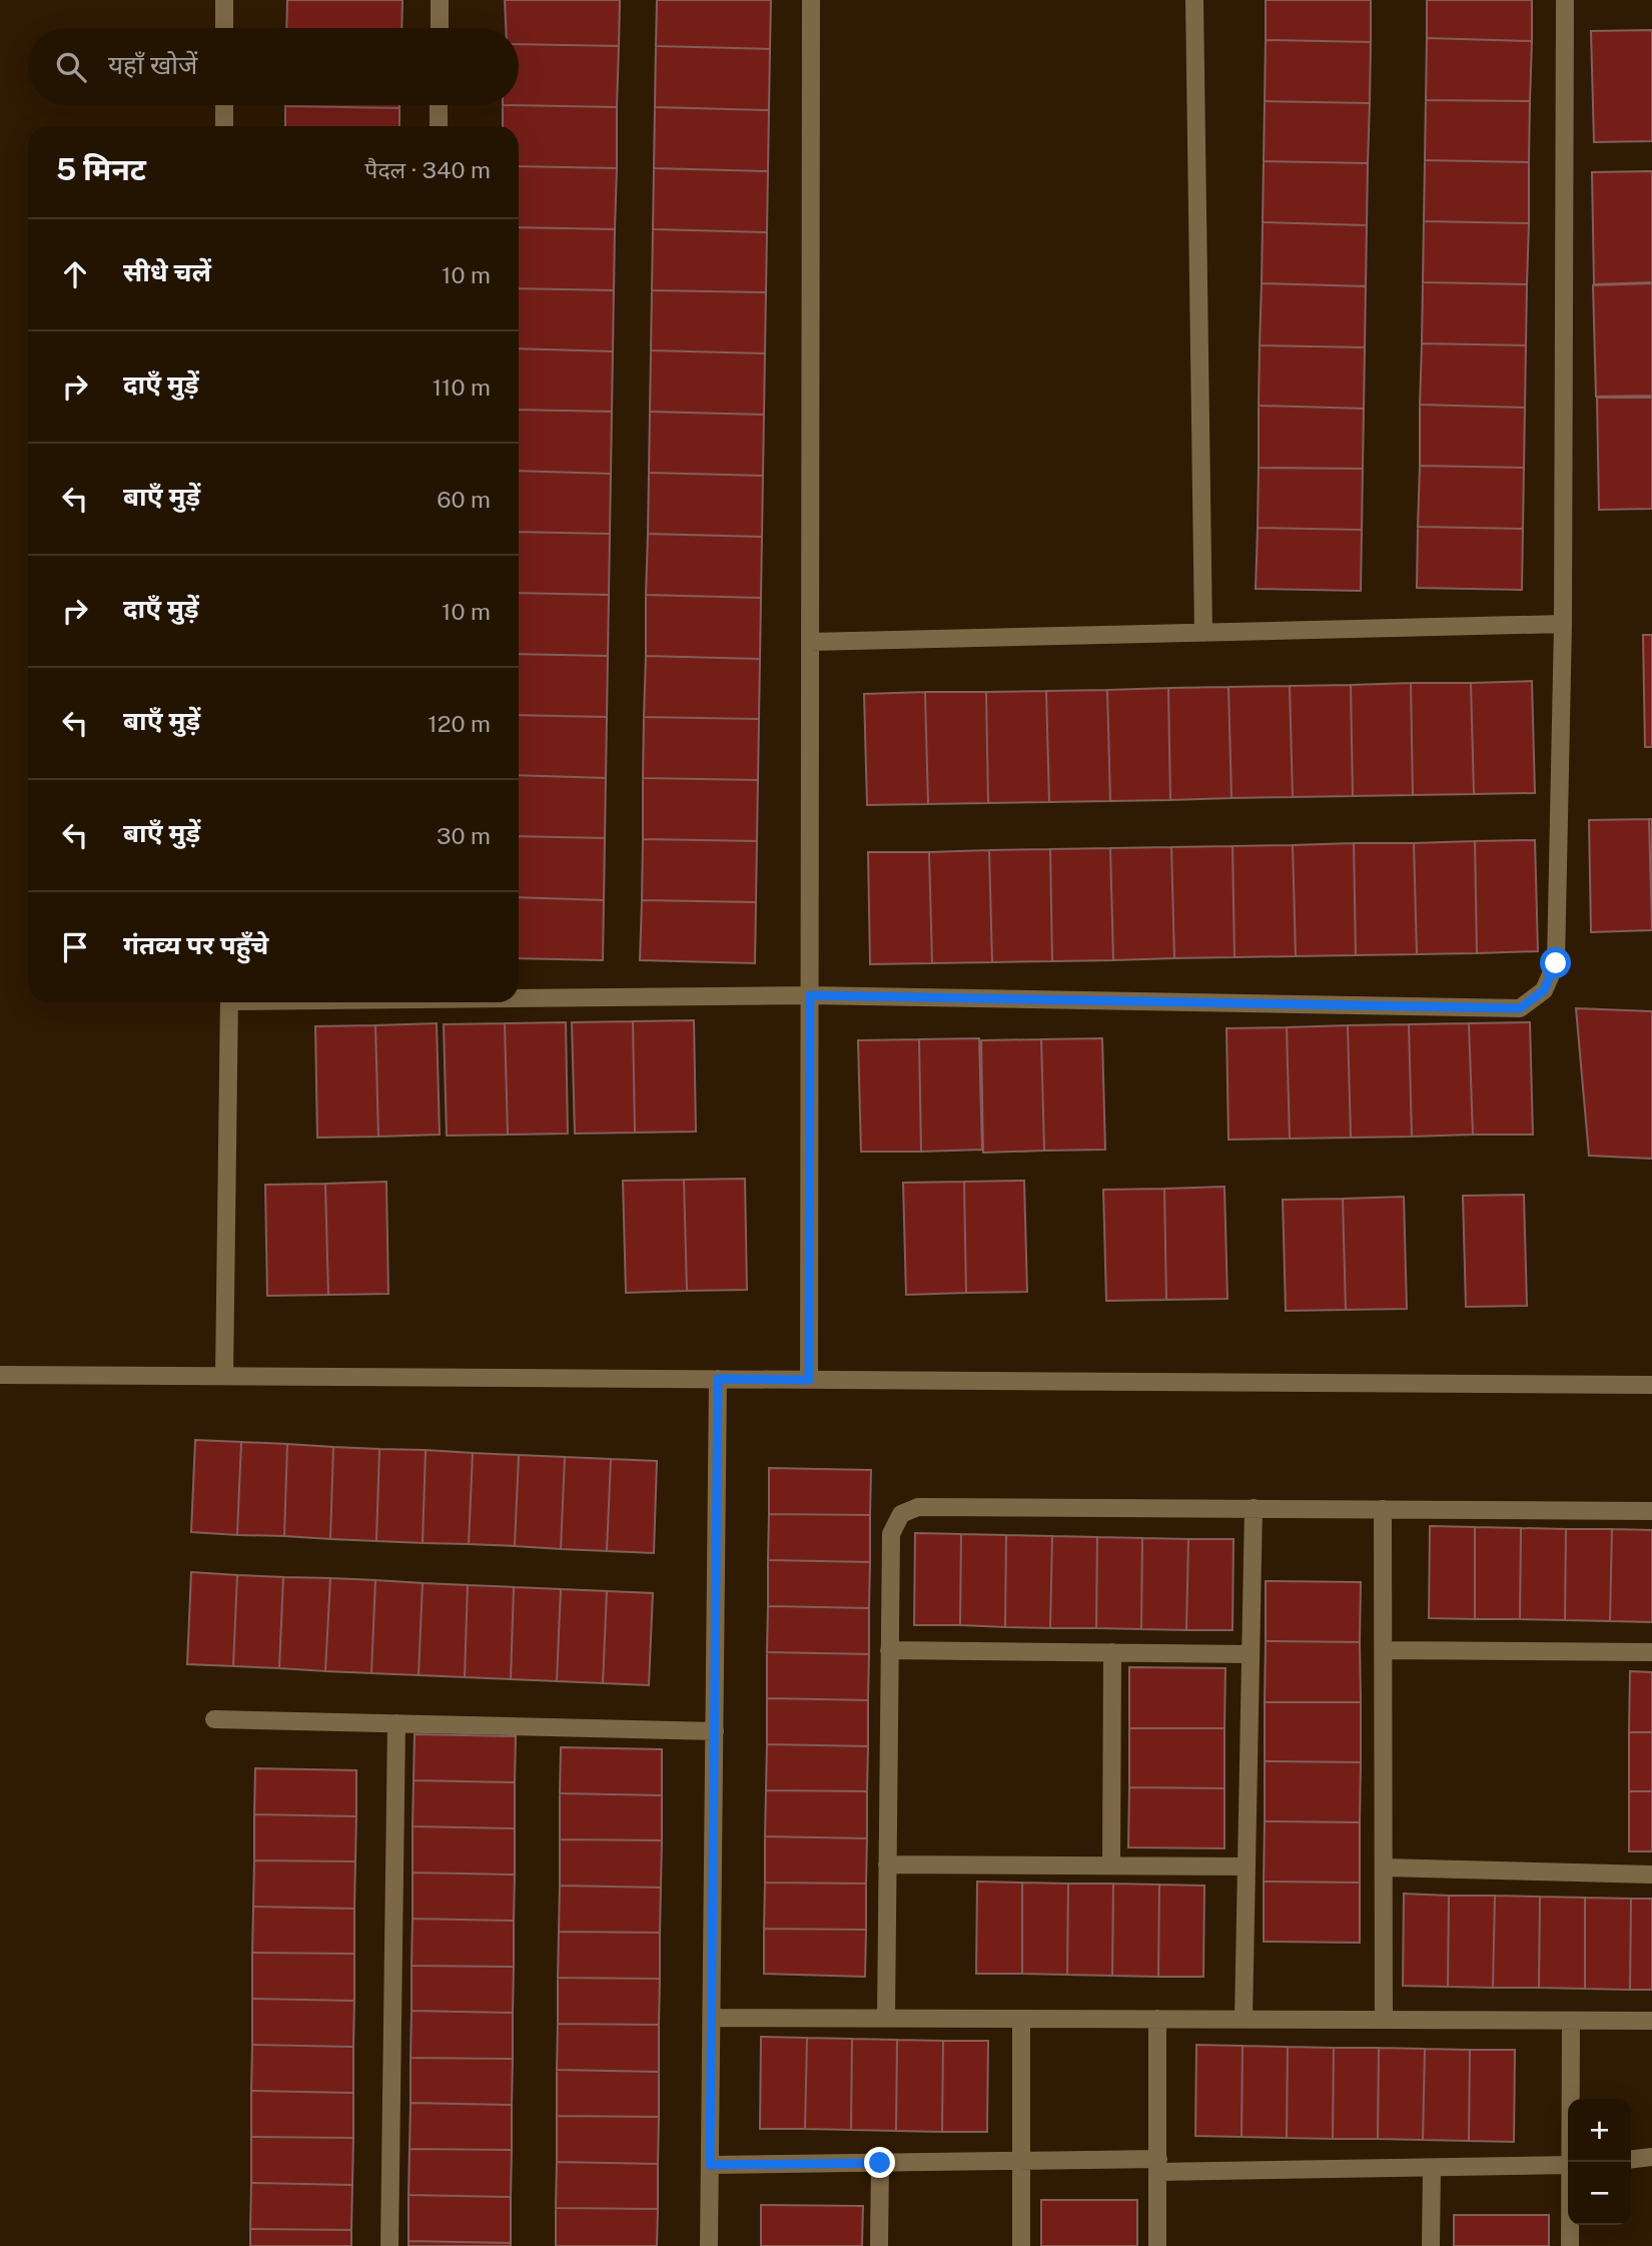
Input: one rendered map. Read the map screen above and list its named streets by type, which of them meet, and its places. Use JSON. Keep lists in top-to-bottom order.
{
  "page": {
    "search": "यहाँ खोजें",
    "heading": ["5 मिनट", "पैदल · 340 m"],
    "list": [
      ["सीधे चलें", "10 m"],
      ["दाएँ मुड़ें", "110 m"],
      ["बाएँ मुड़ें", "60 m"],
      ["दाएँ मुड़ें", "10 m"],
      ["बाएँ मुड़ें", "120 m"],
      ["बाएँ मुड़ें", "30 m"],
      "गंतव्य पर पहुँचे"
    ],
    "map_buttons": ["+", "−"]
  }
}
